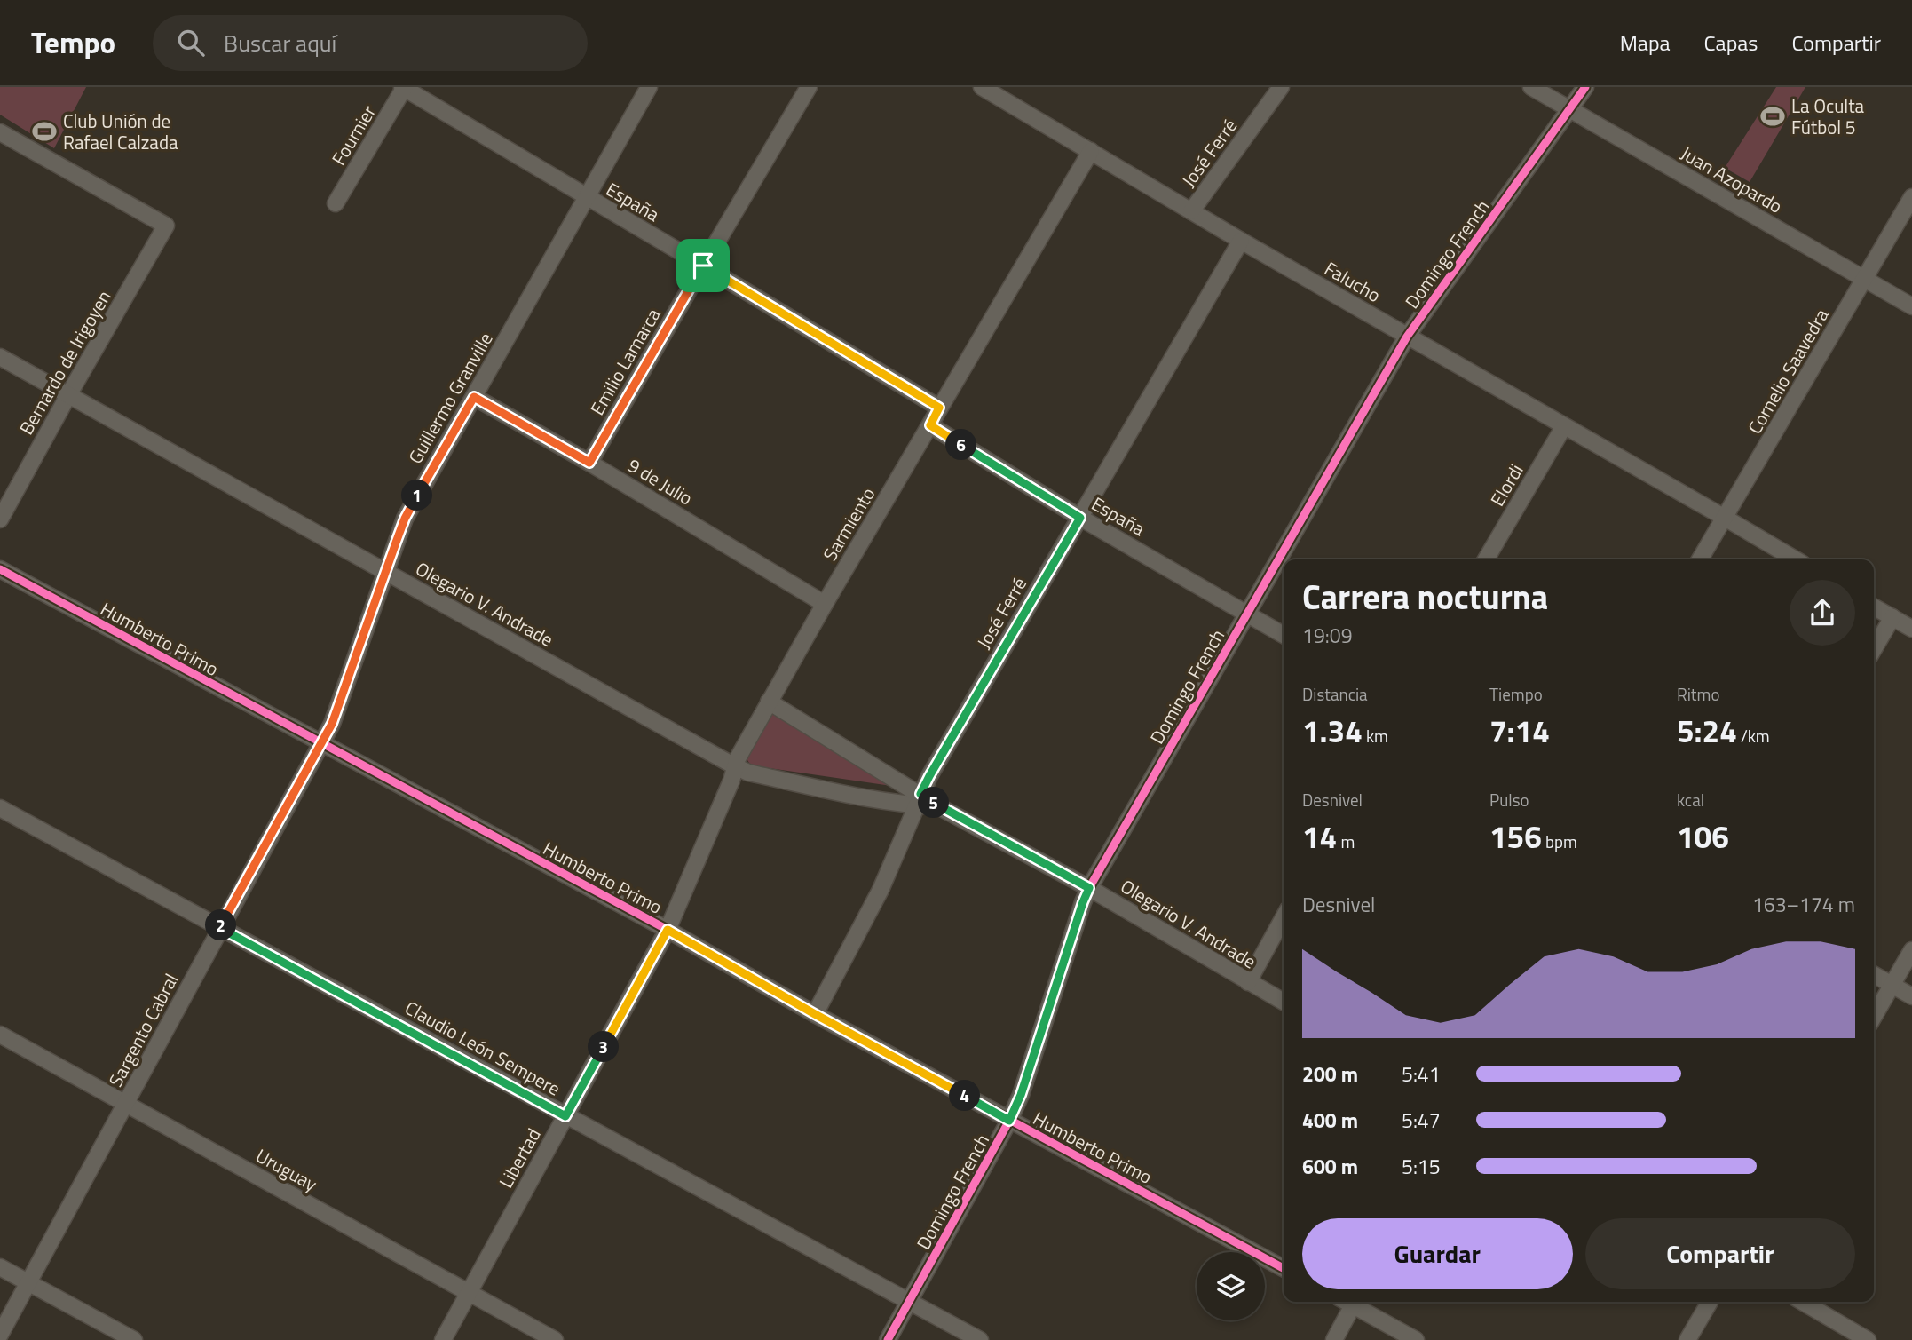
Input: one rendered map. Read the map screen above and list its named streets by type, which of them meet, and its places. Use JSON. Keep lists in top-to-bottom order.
{
  "streets": {
    "street": [
      "Fournier",
      "José Ferré",
      "Juan Azopardo",
      "España",
      "Domingo French",
      "Falucho",
      "Emilio Lamarca",
      "Bernardo de Irigoyen",
      "Cornelio Saavedra",
      "Guillermo Granville",
      "9 de Julio",
      "Elordi",
      "Sarmiento",
      "Olegario V. Andrade",
      "Humberto Primo",
      "Sargento Cabral",
      "Claudio León Sempere",
      "Libertad",
      "Uruguay"
    ]
  },
  "crossings": [
    ["Fournier", "España"],
    ["José Ferré", "España"],
    ["José Ferré", "Falucho"],
    ["José Ferré", "Olegario V. Andrade"],
    ["José Ferré", "Humberto Primo"],
    ["Juan Azopardo", "Domingo French"],
    ["Juan Azopardo", "Cornelio Saavedra"],
    ["España", "Domingo French"],
    ["España", "Emilio Lamarca"],
    ["España", "Guillermo Granville"],
    ["España", "Sarmiento"],
    ["Domingo French", "Falucho"],
    ["Domingo French", "Olegario V. Andrade"],
    ["Domingo French", "Humberto Primo"],
    ["Domingo French", "Claudio León Sempere"],
    ["Falucho", "Cornelio Saavedra"],
    ["Falucho", "Elordi"],
    ["Falucho", "Sarmiento"],
    ["Emilio Lamarca", "9 de Julio"],
    ["Bernardo de Irigoyen", "Olegario V. Andrade"],
    ["Guillermo Granville", "9 de Julio"],
    ["Guillermo Granville", "Olegario V. Andrade"],
    ["Guillermo Granville", "Humberto Primo"],
    ["Guillermo Granville", "Sargento Cabral"],
    ["9 de Julio", "Sarmiento"],
    ["Sarmiento", "Olegario V. Andrade"],
    ["Sarmiento", "Humberto Primo"],
    ["Sarmiento", "Libertad"],
    ["Humberto Primo", "Sargento Cabral"],
    ["Humberto Primo", "Libertad"],
    ["Sargento Cabral", "Claudio León Sempere"],
    ["Sargento Cabral", "Uruguay"],
    ["Claudio León Sempere", "Libertad"],
    ["Libertad", "Uruguay"]
  ],
  "places": {
    "sports": ["La Oculta Fútbol 5", "Club Unión de Rafael Calzada"]
  },
  "page": {
    "header": "Tempo",
    "search": "Buscar aquí",
    "nav": ["Mapa", "Capas", "Compartir"],
    "pins": [
      "6",
      "1",
      "5",
      "2",
      "3",
      "4"
    ],
    "heading": ["Carrera nocturna", "19:09"],
    "stats": [
      ["Distancia", "1.34 km"],
      ["Tiempo", "7:14"],
      ["Ritmo", "5:24 /km"],
      ["Desnivel", "14 m"],
      ["Pulso", "156 bpm"],
      ["kcal", "106"]
    ],
    "chart": ["Desnivel", "163–174 m"],
    "list": [
      {
        "name": "200 m",
        "note": "5:41"
      },
      {
        "name": "400 m",
        "note": "5:47"
      },
      {
        "name": "600 m",
        "note": "5:15"
      }
    ],
    "buttons": ["Guardar", "Compartir"]
  }
}
